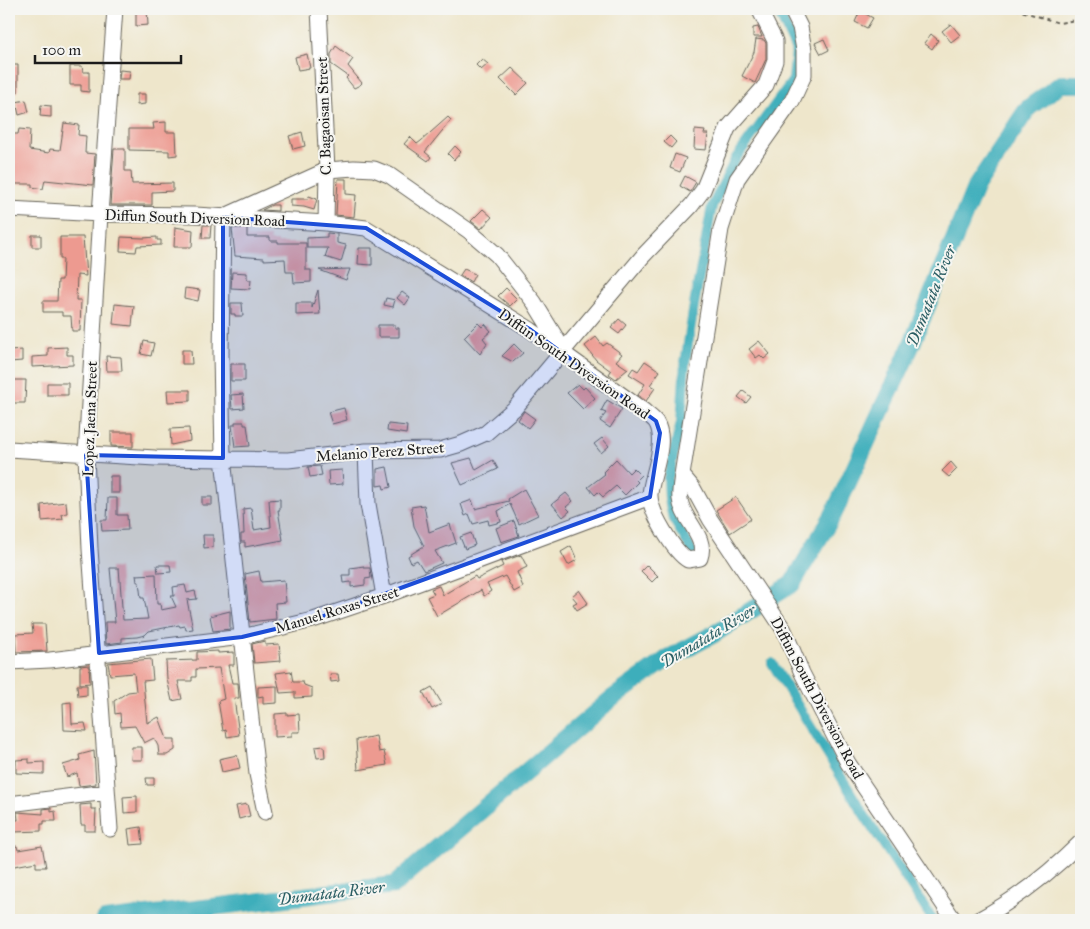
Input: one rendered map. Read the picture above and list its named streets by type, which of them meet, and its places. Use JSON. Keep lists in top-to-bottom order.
{
  "streets": {
    "street": [
      "C. Bagaoisan Street",
      "Diffun South Diversion Road",
      "Lopez Jaena Street",
      "Melanio Perez Street",
      "Manuel Roxas Street"
    ]
  },
  "crossings": [
    ["C. Bagaoisan Street", "Diffun South Diversion Road"],
    ["Diffun South Diversion Road", "Lopez Jaena Street"],
    ["Diffun South Diversion Road", "Melanio Perez Street"],
    ["Diffun South Diversion Road", "Manuel Roxas Street"],
    ["Lopez Jaena Street", "Melanio Perez Street"],
    ["Lopez Jaena Street", "Manuel Roxas Street"]
  ],
  "water": ["Dumatata River"],
  "scale_bar": "100 m"
}
